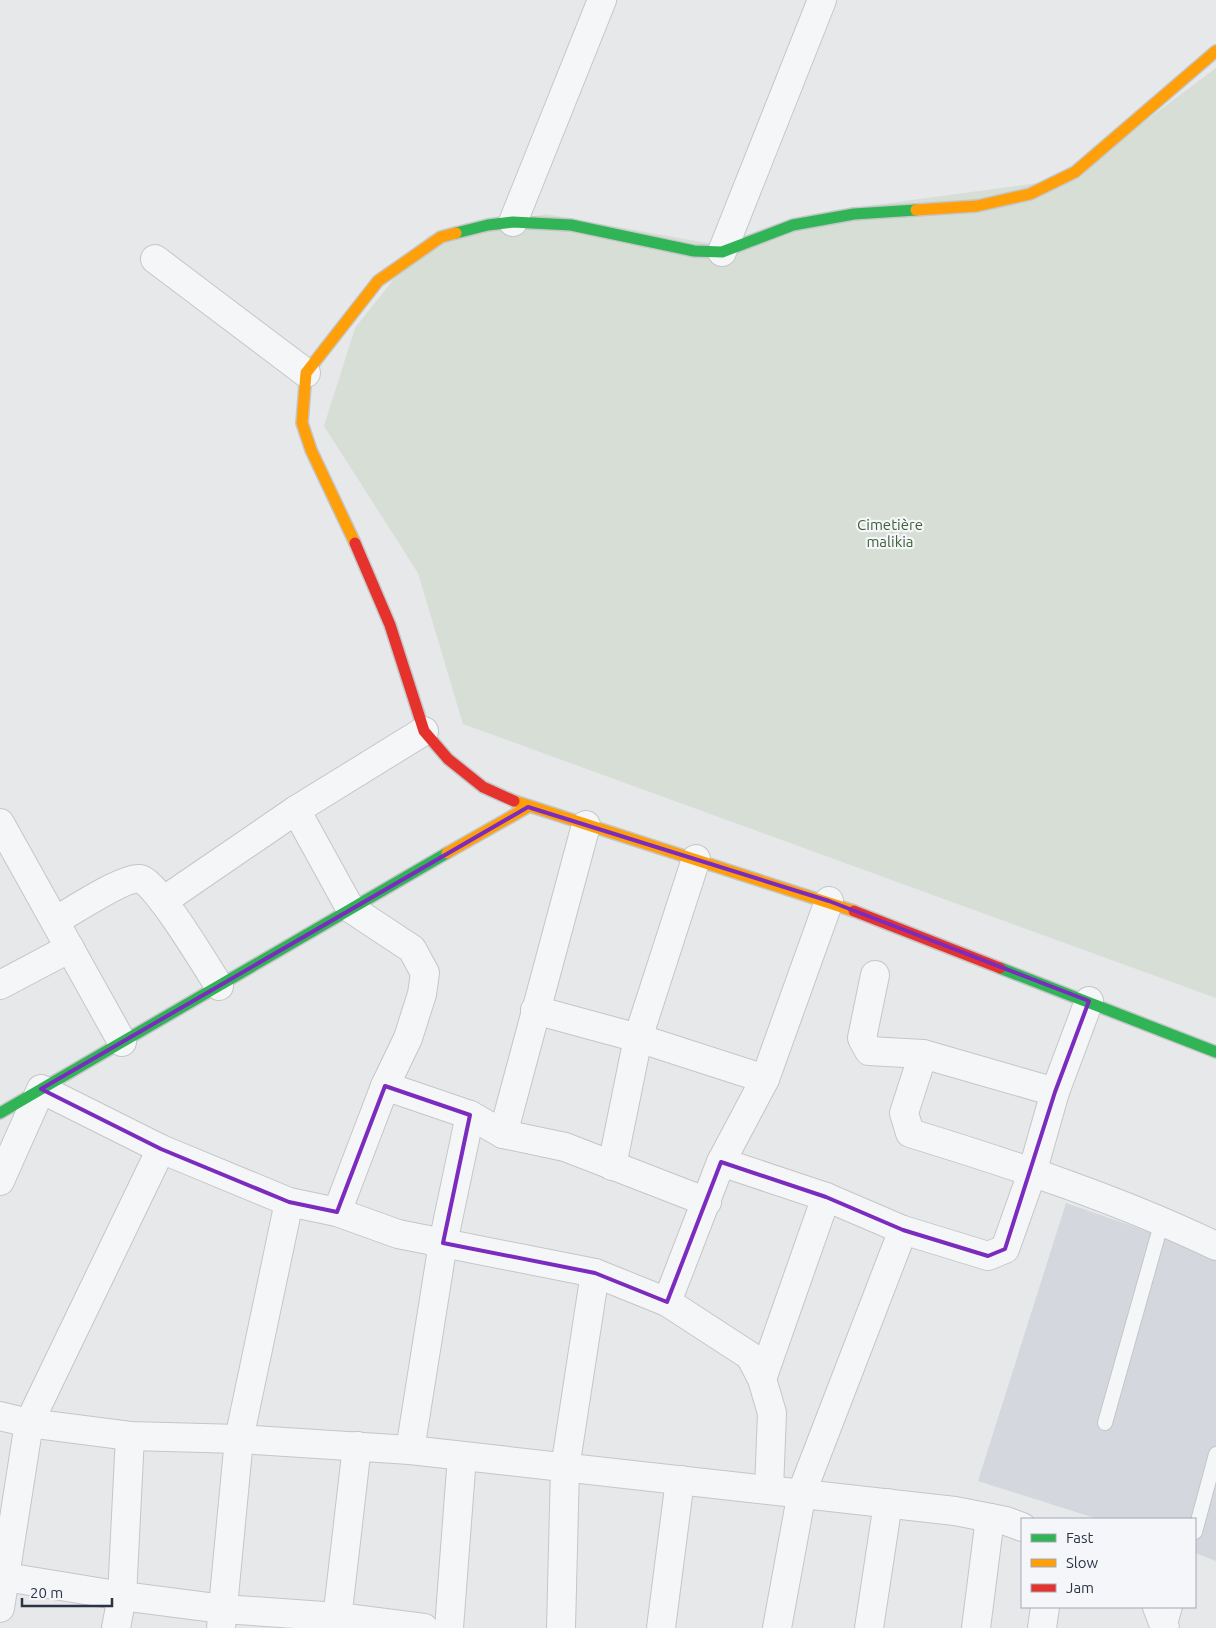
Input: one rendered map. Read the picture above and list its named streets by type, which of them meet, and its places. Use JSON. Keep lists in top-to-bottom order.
{
  "parks": ["Cimetière malikia"],
  "legend": ["Fast", "Slow", "Jam"],
  "scale_bar": "20 m"
}
